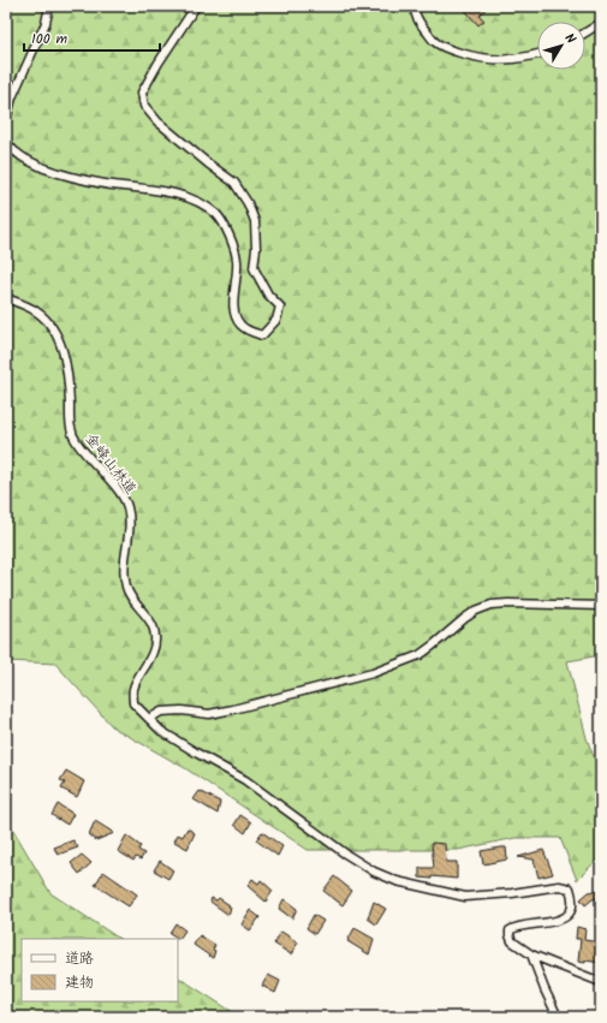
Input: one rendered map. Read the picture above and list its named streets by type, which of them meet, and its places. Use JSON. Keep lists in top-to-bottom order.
{
  "streets": {
    "street": ["金峰山林道"]
  },
  "legend": ["道路", "建物"],
  "scale_bar": "100 m",
  "north": "top right"
}
